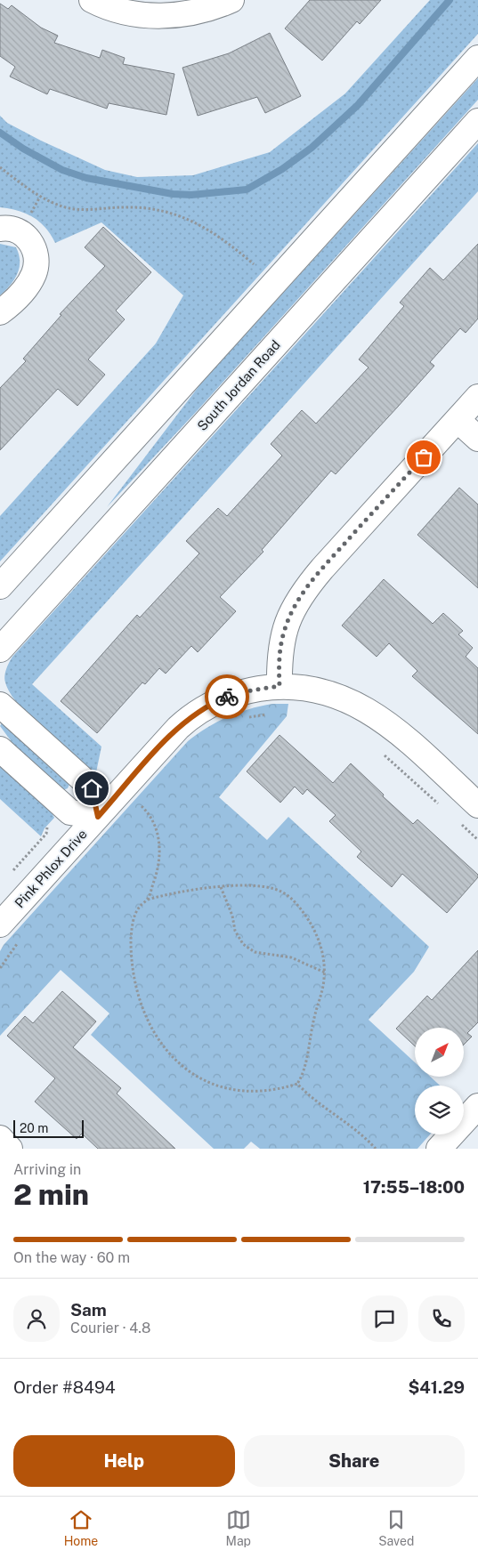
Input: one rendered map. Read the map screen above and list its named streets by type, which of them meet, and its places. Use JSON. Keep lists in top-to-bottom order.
{
  "streets": {
    "street": ["South Jordan Road", "Pink Phlox Drive"]
  },
  "scale_bar": "20 m",
  "north": "top right",
  "page": {
    "scale": "20 m",
    "heading": ["2 min", "Arriving in", "17:55–18:00"],
    "panel": [
      "Sam",
      "Courier · 4.8",
      "Order #8494",
      "$41.29"
    ],
    "bar": "On the way · 60 m",
    "buttons": ["Help", "Share"],
    "tabs": ["Home", "Map", "Saved"]
  }
}
